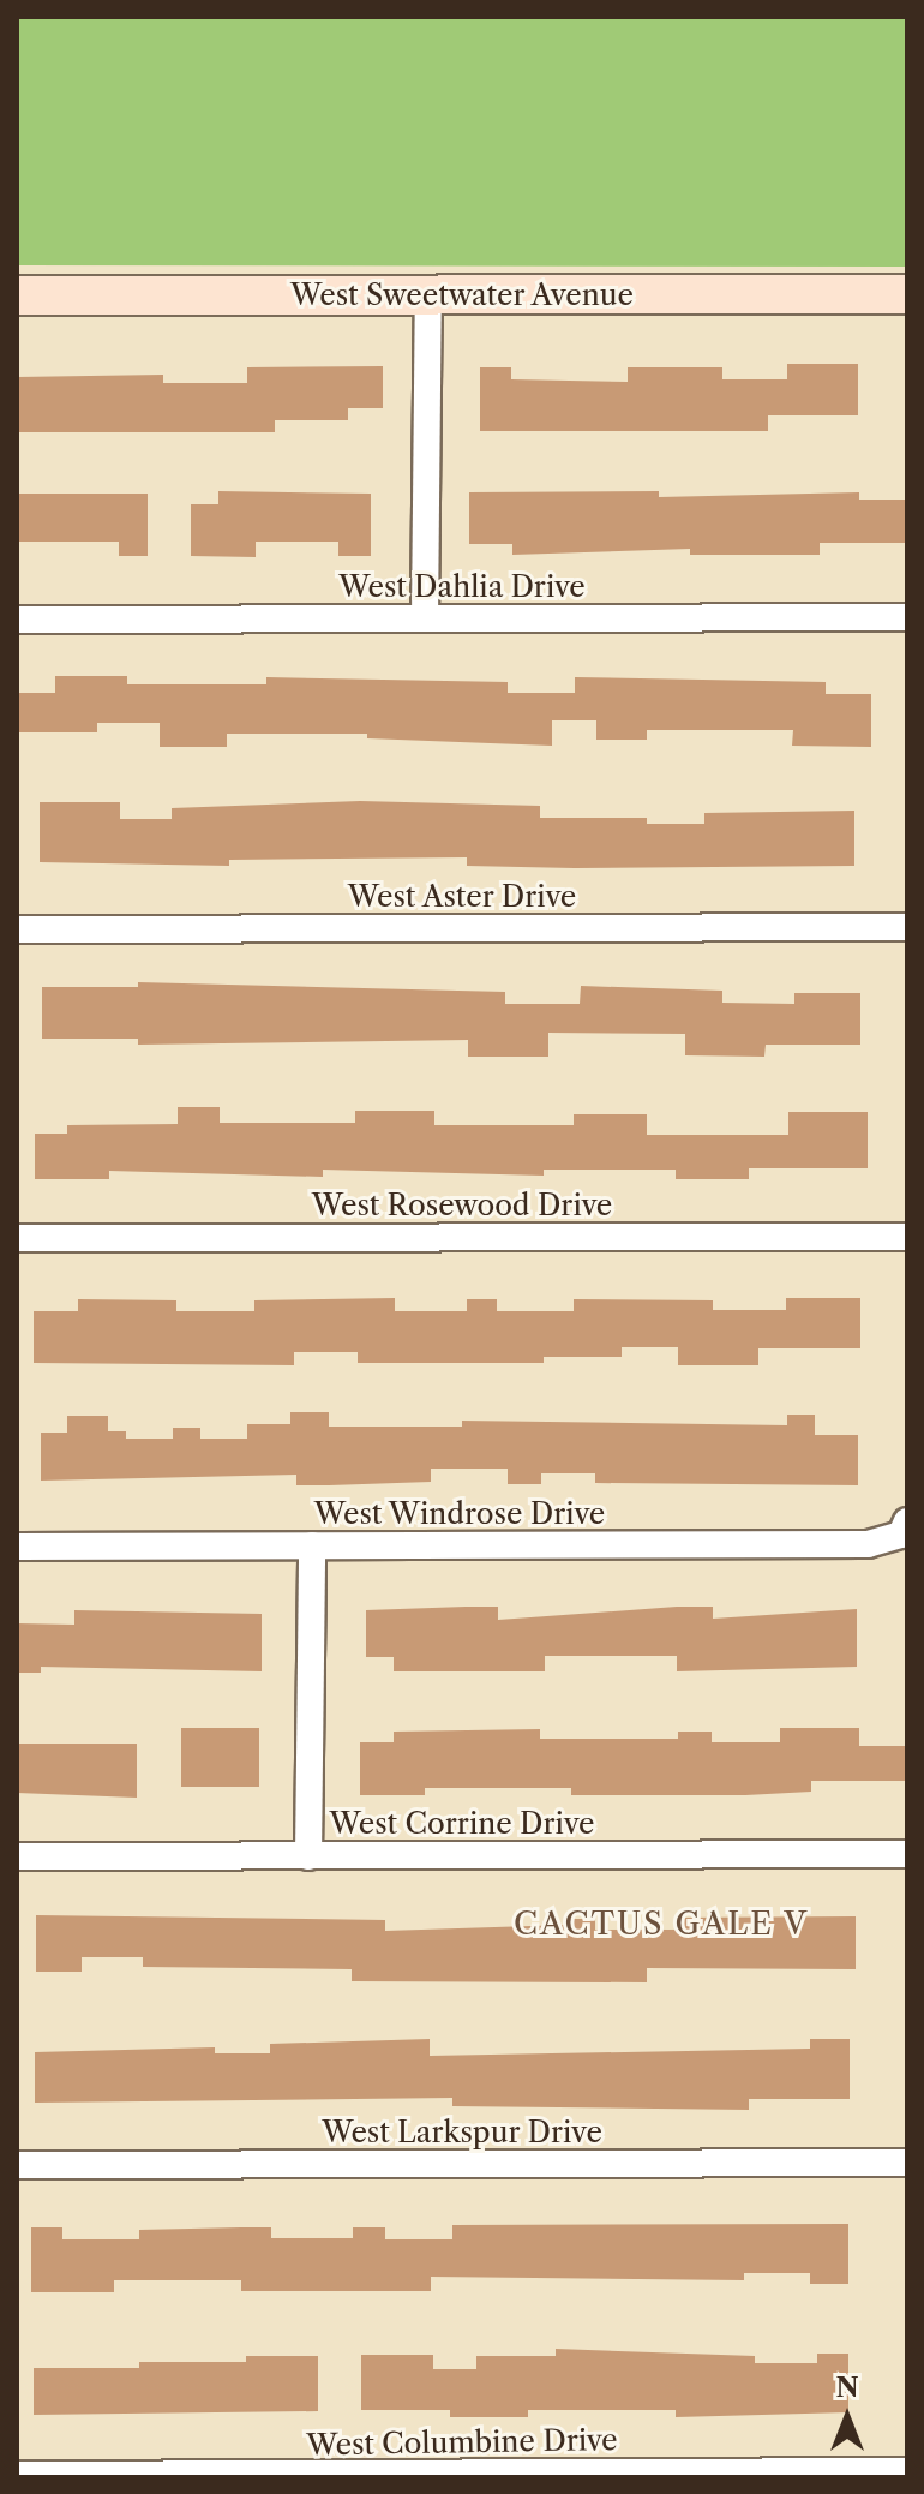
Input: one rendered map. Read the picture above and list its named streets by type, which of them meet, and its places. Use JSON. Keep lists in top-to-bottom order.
{
  "streets": {
    "street": [
      "West Sweetwater Avenue",
      "West Dahlia Drive",
      "West Aster Drive",
      "West Rosewood Drive",
      "West Windrose Drive",
      "West Corrine Drive",
      "West Larkspur Drive",
      "West Columbine Drive"
    ]
  },
  "districts": ["CACTUS GALE V"],
  "north": "top"
}
